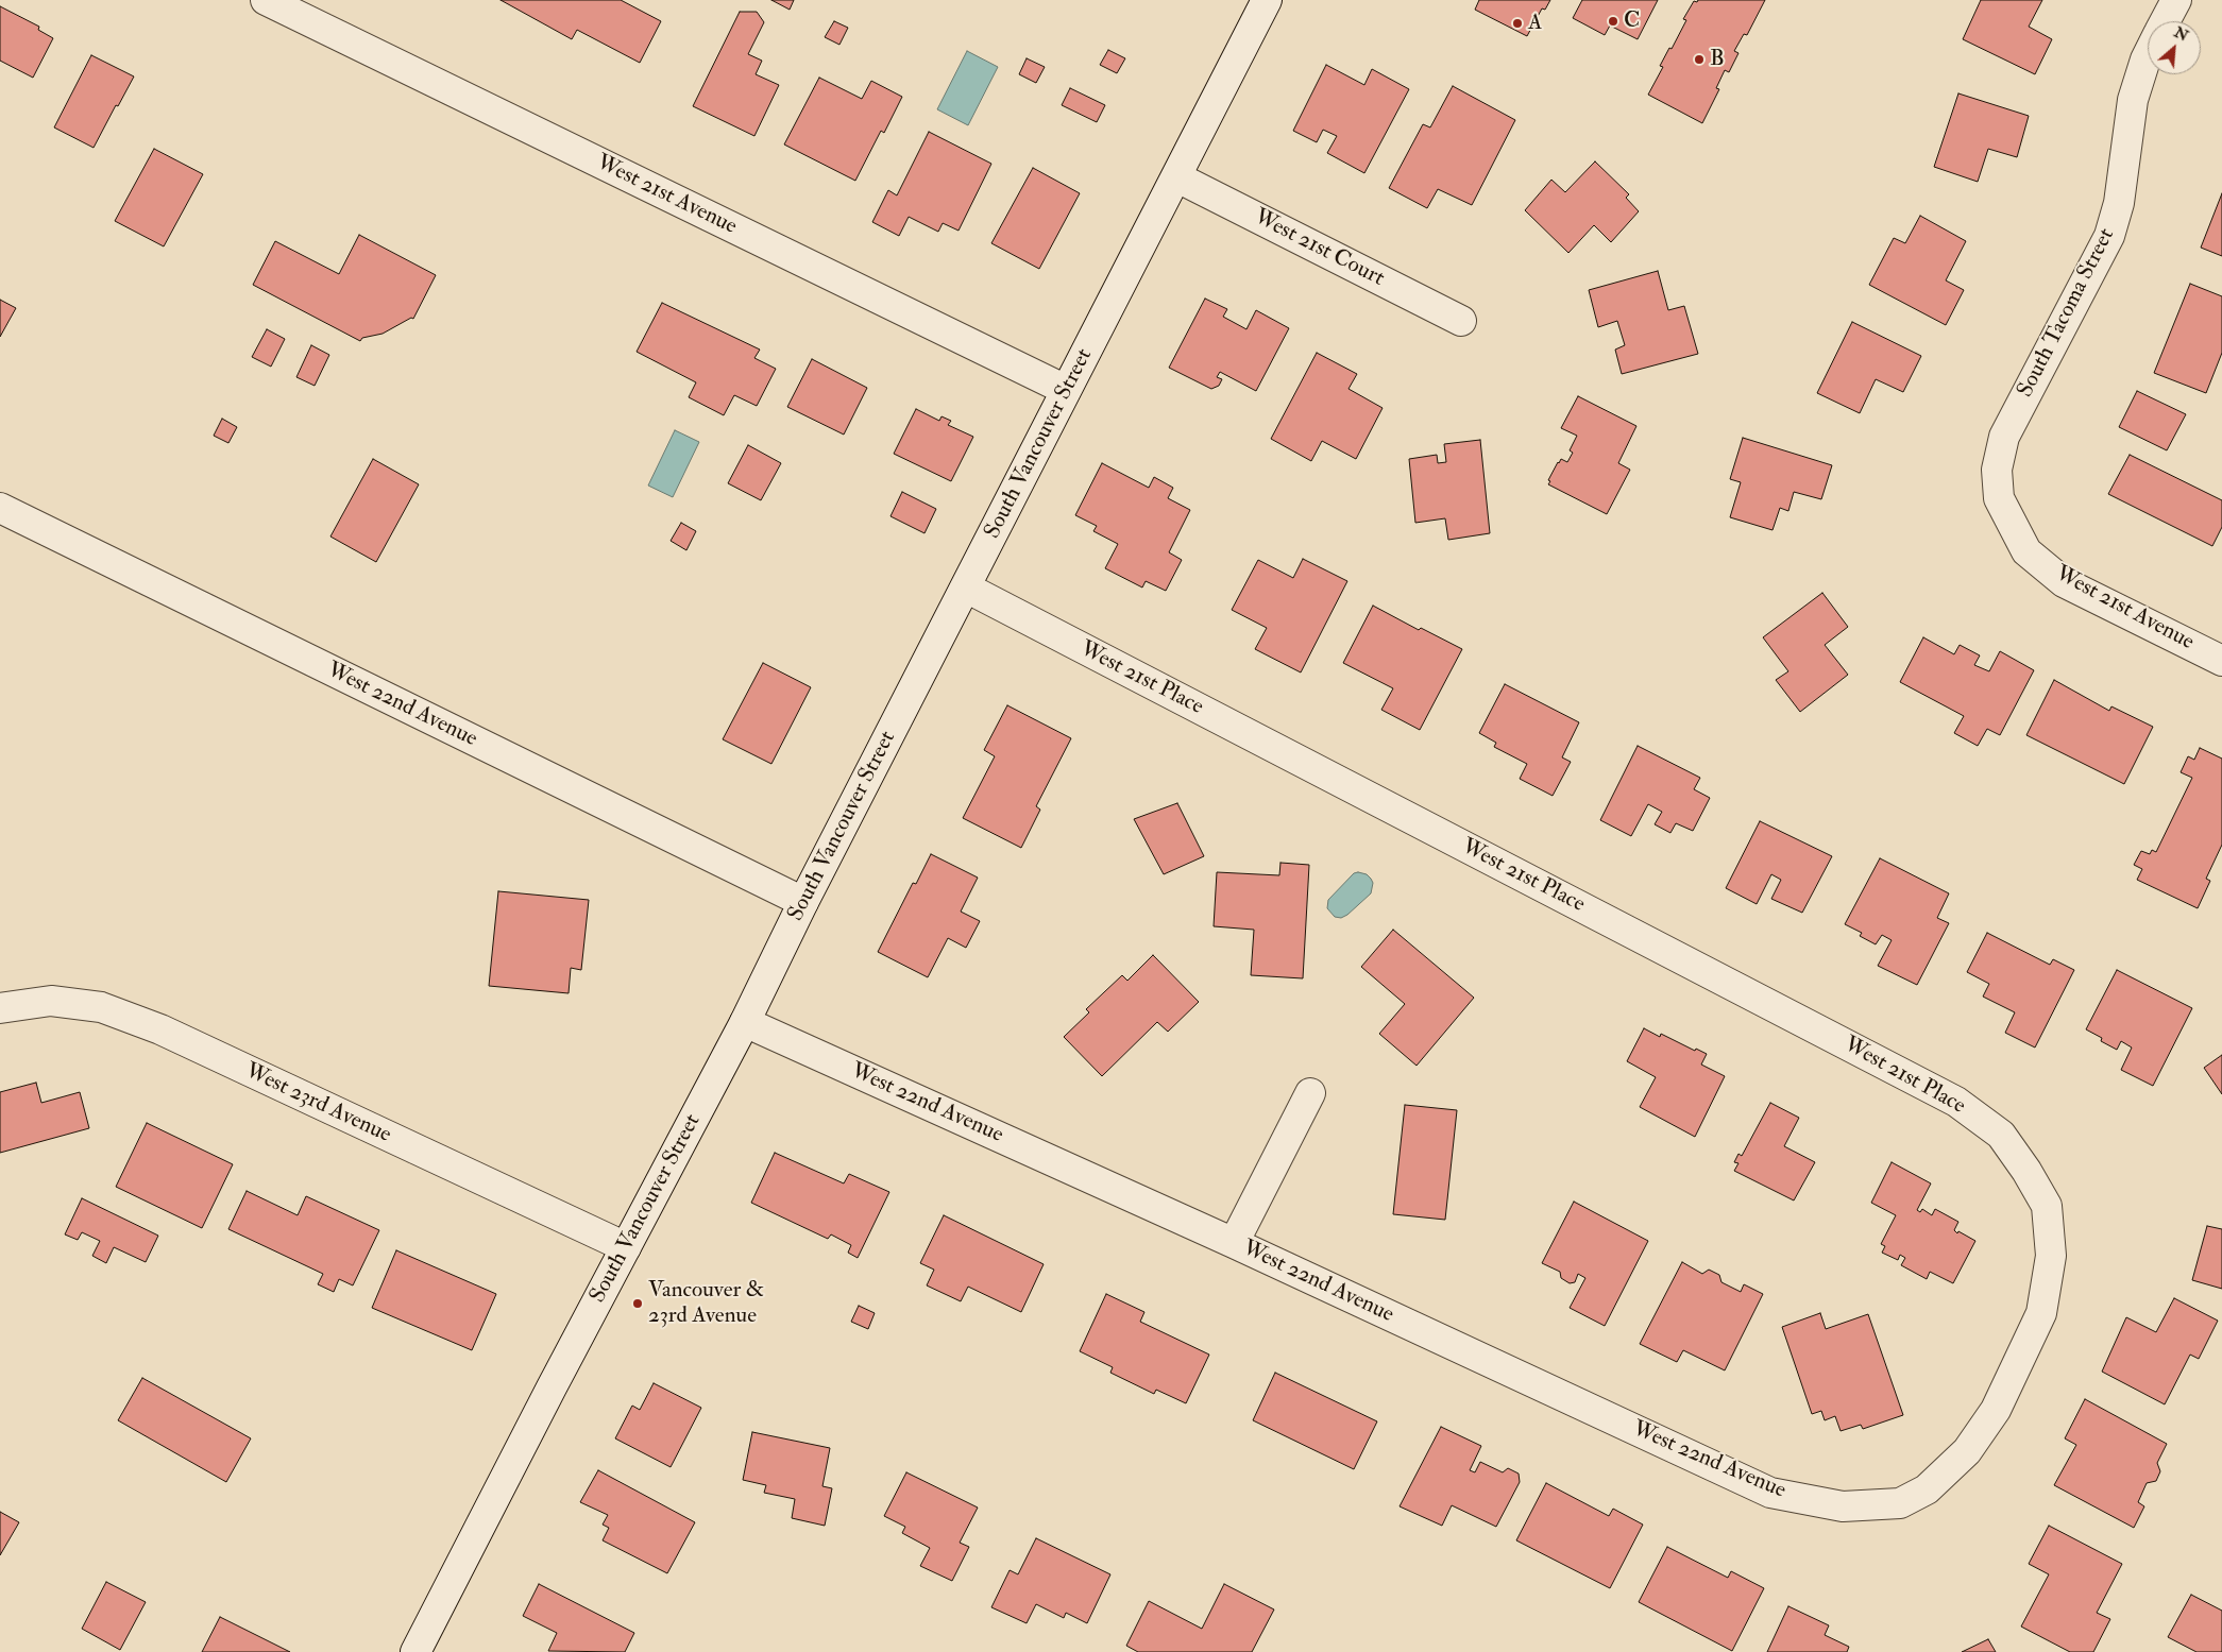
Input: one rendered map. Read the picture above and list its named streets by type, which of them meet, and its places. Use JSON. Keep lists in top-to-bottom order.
{
  "streets": {
    "street": [
      "West 21st Avenue",
      "West 21st Court",
      "South Tacoma Street",
      "South Vancouver Street",
      "West 21st Place",
      "West 22nd Avenue",
      "West 23rd Avenue"
    ]
  },
  "crossings": [
    ["West 21st Avenue", "South Tacoma Street"],
    ["West 21st Avenue", "South Vancouver Street"],
    ["West 21st Court", "South Vancouver Street"],
    ["South Vancouver Street", "West 21st Place"],
    ["South Vancouver Street", "West 22nd Avenue"],
    ["South Vancouver Street", "West 23rd Avenue"],
    ["West 21st Place", "West 22nd Avenue"]
  ],
  "places": [
    "C",
    "A",
    "B",
    "Vancouver & 23rd Avenue"
  ],
  "north": "top right"
}
